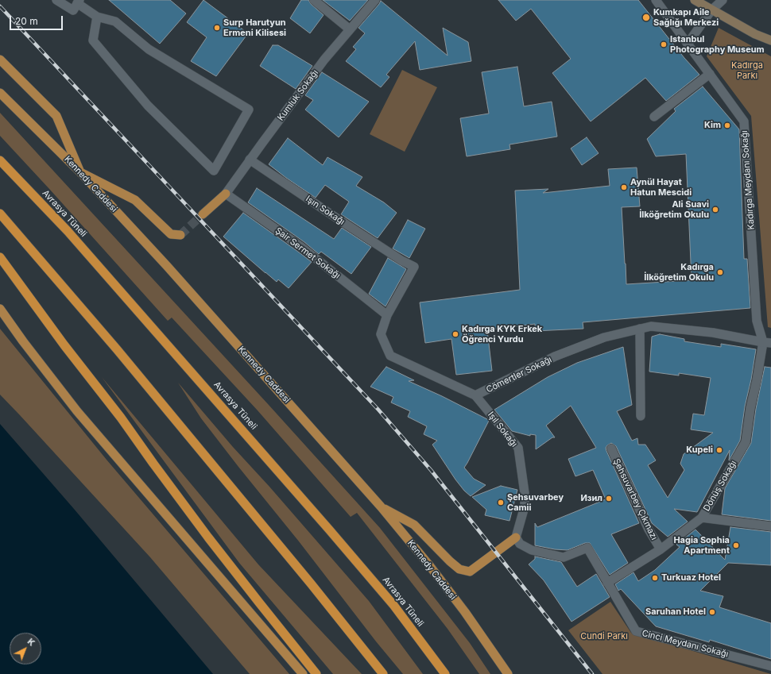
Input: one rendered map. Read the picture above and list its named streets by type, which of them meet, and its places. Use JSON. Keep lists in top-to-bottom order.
{
  "streets": {
    "highway": ["Avrasya Tüneli"],
    "main road": ["Kennedy Caddesi"],
    "street": [
      "Kumluk Sokağı",
      "Kadırga Meydanı Sokağı",
      "Işın Sokağı",
      "Şair Sermet Sokağı",
      "Cömertler Sokağı",
      "Işıl Sokağı",
      "Dönüş Sokağı",
      "Şehsuvarbey Çıkmazı",
      "Cinci Meydanı Sokağı"
    ]
  },
  "crossings": [
    ["Kumluk Sokağı", "Işın Sokağı"],
    ["Kumluk Sokağı", "Şair Sermet Sokağı"],
    ["Kadırga Meydanı Sokağı", "Cömertler Sokağı"],
    ["Kadırga Meydanı Sokağı", "Dönüş Sokağı"],
    ["Işın Sokağı", "Cömertler Sokağı"],
    ["Şair Sermet Sokağı", "Cömertler Sokağı"],
    ["Cömertler Sokağı", "Işıl Sokağı"],
    ["Cömertler Sokağı", "Dönüş Sokağı"],
    ["Dönüş Sokağı", "Şehsuvarbey Çıkmazı"],
    ["Dönüş Sokağı", "Cinci Meydanı Sokağı"]
  ],
  "parks": ["Kadırga Parkı", "Cundi Parkı"],
  "places": [
    "Kumkapı Aile Sağlığı Merkezi",
    "Surp Harutyun Ermeni Kilisesi",
    "Istanbul Photography Museum",
    "Kim",
    "Aynül Hayat Hatun Mescidi",
    "Ali Suavi İlköğretim Okulu",
    "Kadırga İlköğretim Okulu",
    "Kadırga KYK Erkek Öğrenci Yurdu",
    "Kupeli",
    "Изил",
    "Şehsuvarbey Camii",
    "Hagia Sophia Apartment",
    "Turkuaz Hotel",
    "Saruhan Hotel"
  ],
  "scale_bar": "20 m",
  "north": "top right"
}
